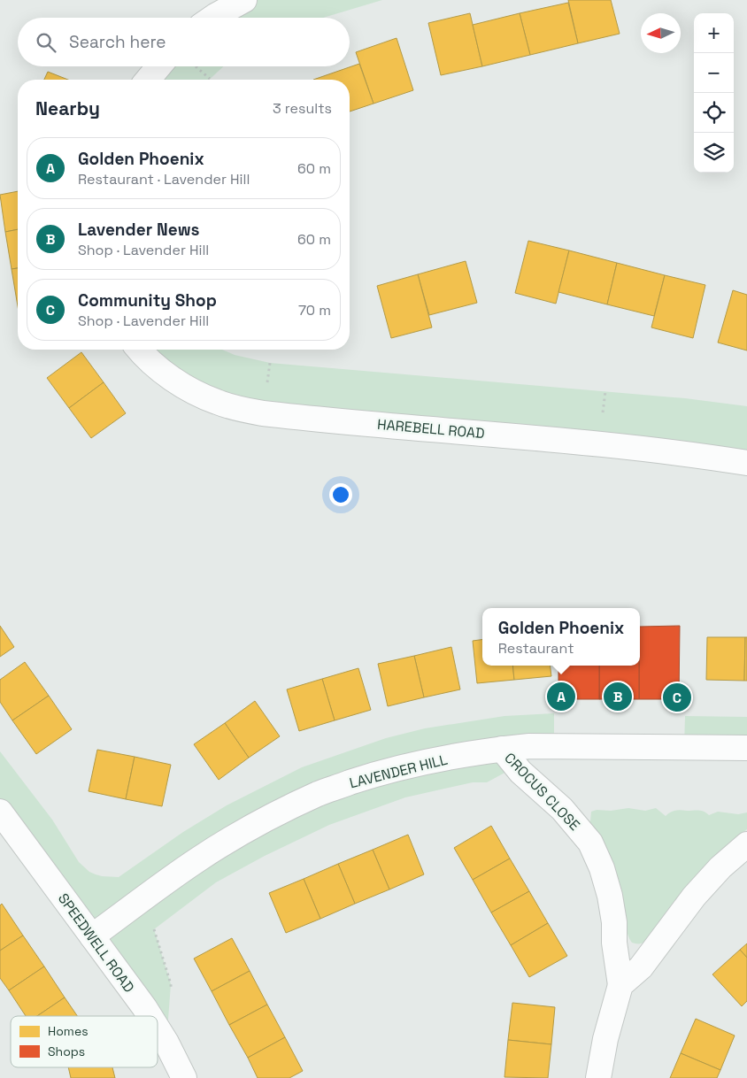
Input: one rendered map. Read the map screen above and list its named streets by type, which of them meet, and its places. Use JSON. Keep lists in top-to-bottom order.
{
  "streets": {
    "street": [
      "HAREBELL ROAD",
      "LAVENDER HILL",
      "CROCUS CLOSE",
      "SPEEDWELL ROAD"
    ]
  },
  "crossings": [
    ["LAVENDER HILL", "CROCUS CLOSE"],
    ["LAVENDER HILL", "SPEEDWELL ROAD"]
  ],
  "legend": ["Homes", "Shops"],
  "north": "left",
  "page": {
    "map_buttons": ["+", "−"],
    "search": "Search here",
    "heading": ["Nearby", "3 results"],
    "list": [
      {
        "mark": "A",
        "name": "Golden Phoenix",
        "note": "Restaurant · Lavender Hill",
        "value": "60 m"
      },
      {
        "mark": "B",
        "name": "Lavender News",
        "note": "Shop · Lavender Hill",
        "value": "60 m"
      },
      {
        "mark": "C",
        "name": "Community Shop",
        "note": "Shop · Lavender Hill",
        "value": "70 m"
      }
    ],
    "popup": ["Golden Phoenix", "Restaurant"],
    "pins": ["A", "B", "C"]
  }
}
